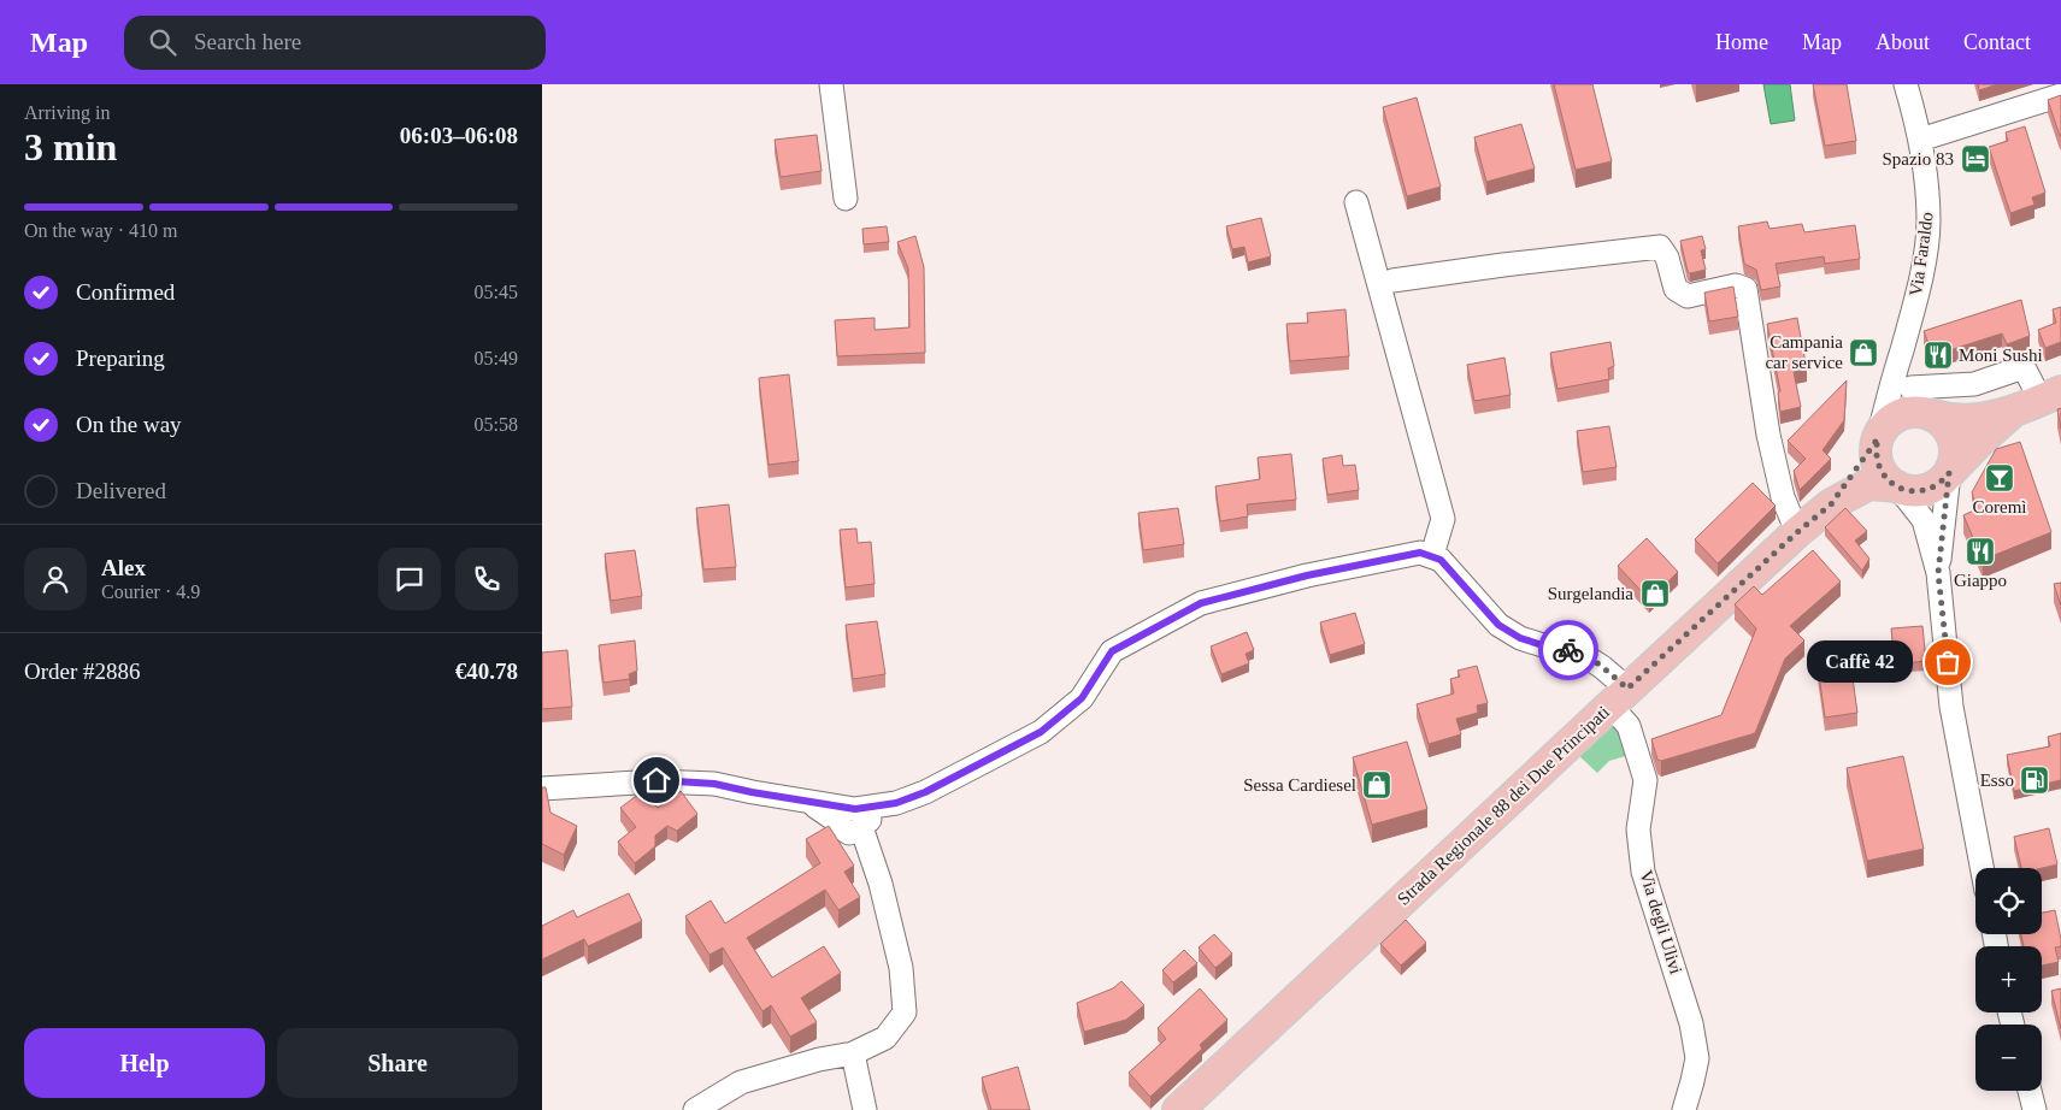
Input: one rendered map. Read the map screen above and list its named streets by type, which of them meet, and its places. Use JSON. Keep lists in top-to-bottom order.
{
  "streets": {
    "main road": ["Strada Regionale 88 dei Due Principati"],
    "street": ["Via Faraldo", "Via degli Ulivi"]
  },
  "crossings": [
    ["Via Faraldo", "Strada Regionale 88 dei Due Principati"],
    ["Strada Regionale 88 dei Due Principati", "Via degli Ulivi"]
  ],
  "places": {
    "hotel": ["Spazio 83"],
    "shop": ["Campania car service", "Surgelandia", "Sessa Cardiesel"],
    "restaurant": ["Moni Sushi", "Giappo"],
    "bar": ["Coremì"],
    "other": ["Caffè 42"],
    "fuel station": ["Esso"]
  },
  "page": {
    "header": "Map",
    "search": "Search here",
    "nav": [
      "Home",
      "Map",
      "About",
      "Contact"
    ],
    "heading": ["3 min", "Arriving in", "06:03–06:08"],
    "panel": [
      "Alex",
      "Courier · 4.9",
      "Order #2886",
      "€40.78"
    ],
    "bar": "On the way · 410 m",
    "list": [
      ["Confirmed", "05:45"],
      ["Preparing", "05:49"],
      ["On the way", "05:58"],
      "Delivered"
    ],
    "bubble": "Caffè 42",
    "map_buttons": ["+", "−"],
    "buttons": ["Help", "Share"]
  }
}
